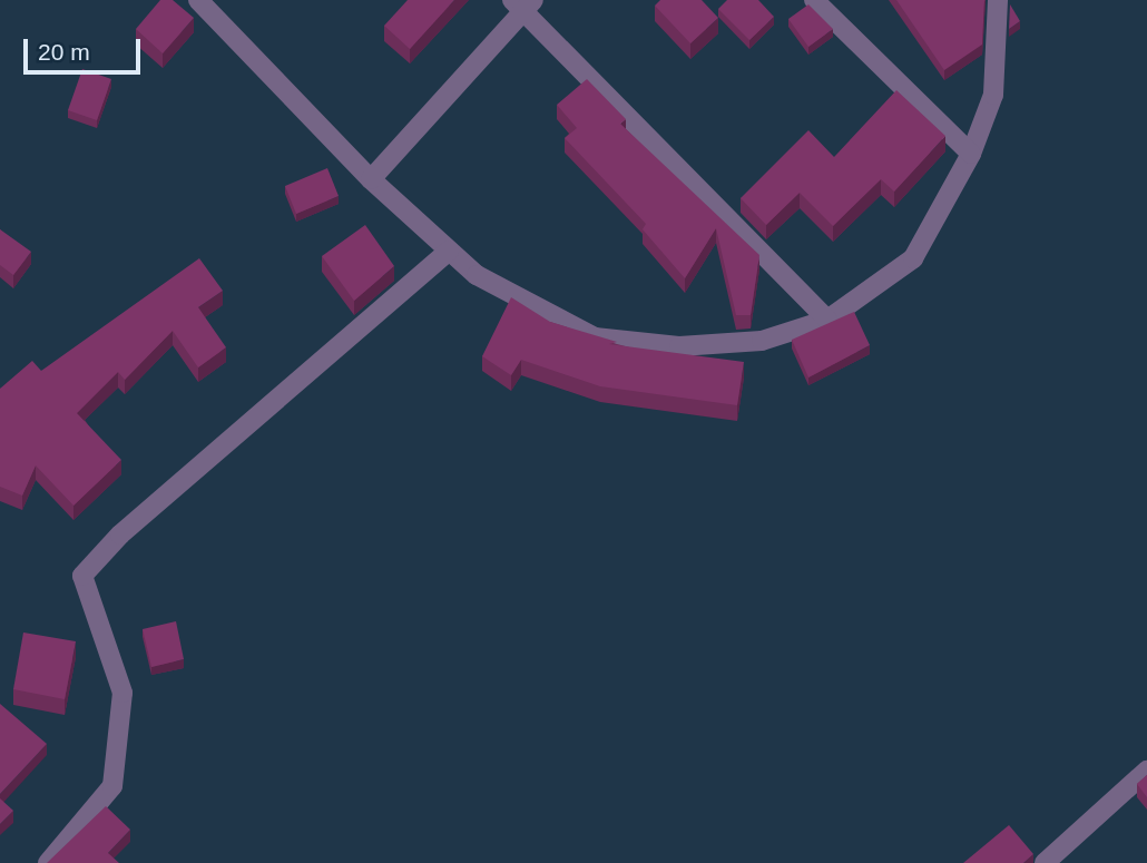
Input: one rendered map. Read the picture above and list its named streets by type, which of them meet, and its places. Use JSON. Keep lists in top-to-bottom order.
{
  "scale_bar": "20 m"
}
